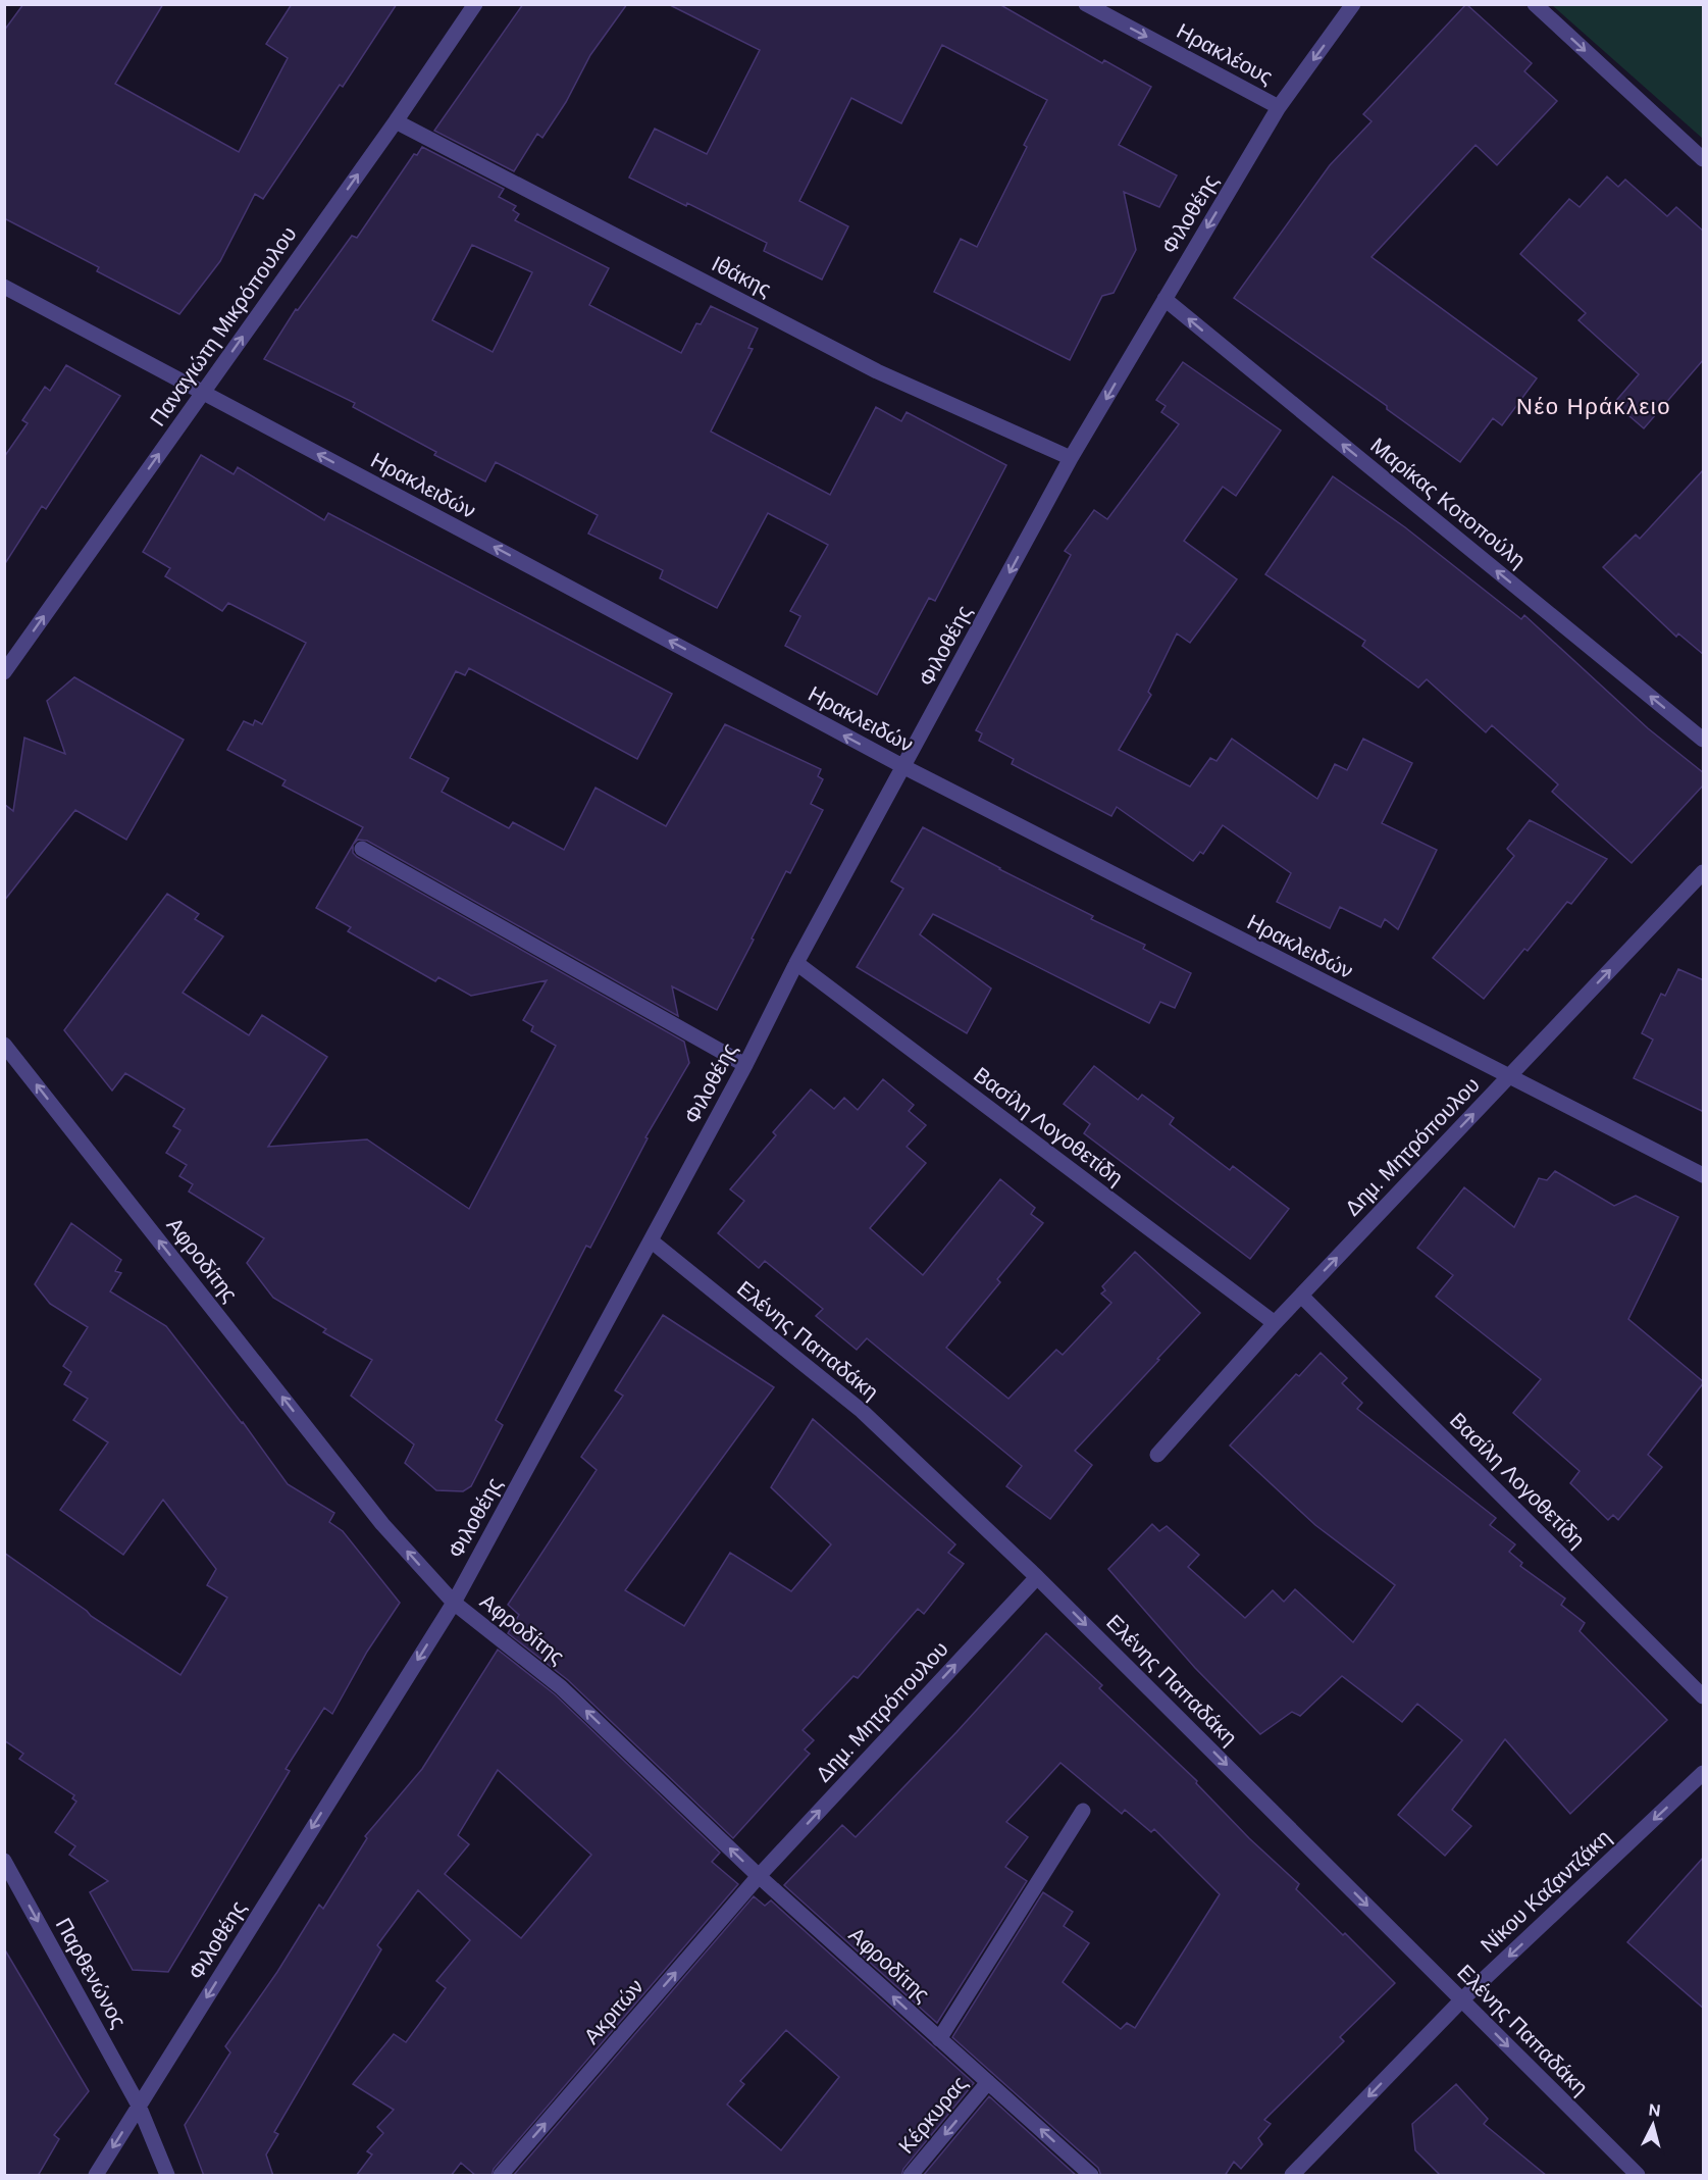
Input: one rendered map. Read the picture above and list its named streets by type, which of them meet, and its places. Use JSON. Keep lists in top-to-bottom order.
{
  "streets": {
    "street": [
      "Ηρακλέους",
      "Φιλοθέης",
      "Ιθάκης",
      "Παναγιώτη Μικρόπουλου",
      "Ηρακλειδών",
      "Μαρίκας Κοτοπούλη",
      "Βασίλη Λογοθετίδη",
      "Δημ. Μητρόπουλου",
      "Αφροδίτης",
      "Ελένης Παπαδάκη",
      "Νίκου Καζαντζάκη",
      "Παρθενώνος",
      "Ακριτών",
      "Κέρκυρας"
    ]
  },
  "crossings": [
    ["Ηρακλέους", "Φιλοθέης"],
    ["Φιλοθέης", "Ιθάκης"],
    ["Φιλοθέης", "Ηρακλειδών"],
    ["Φιλοθέης", "Μαρίκας Κοτοπούλη"],
    ["Φιλοθέης", "Βασίλη Λογοθετίδη"],
    ["Φιλοθέης", "Αφροδίτης"],
    ["Φιλοθέης", "Ελένης Παπαδάκη"],
    ["Φιλοθέης", "Παρθενώνος"],
    ["Ιθάκης", "Παναγιώτη Μικρόπουλου"],
    ["Παναγιώτη Μικρόπουλου", "Ηρακλειδών"],
    ["Ηρακλειδών", "Δημ. Μητρόπουλου"],
    ["Βασίλη Λογοθετίδη", "Δημ. Μητρόπουλου"],
    ["Δημ. Μητρόπουλου", "Αφροδίτης"],
    ["Δημ. Μητρόπουλου", "Ελένης Παπαδάκη"],
    ["Δημ. Μητρόπουλου", "Ακριτών"],
    ["Αφροδίτης", "Ακριτών"],
    ["Αφροδίτης", "Κέρκυρας"],
    ["Ελένης Παπαδάκη", "Νίκου Καζαντζάκη"]
  ],
  "one_way": [
    "Ηρακλέους",
    "Φιλοθέης",
    "Παναγιώτη Μικρόπουλου",
    "Ηρακλειδών",
    "Μαρίκας Κοτοπούλη",
    "Δημ. Μητρόπουλου",
    "Αφροδίτης",
    "Ελένης Παπαδάκη",
    "Νίκου Καζαντζάκη",
    "Παρθενώνος",
    "Ακριτών",
    "Κέρκυρας"
  ],
  "districts": ["Νέο Ηράκλειο"],
  "north": "top"
}
